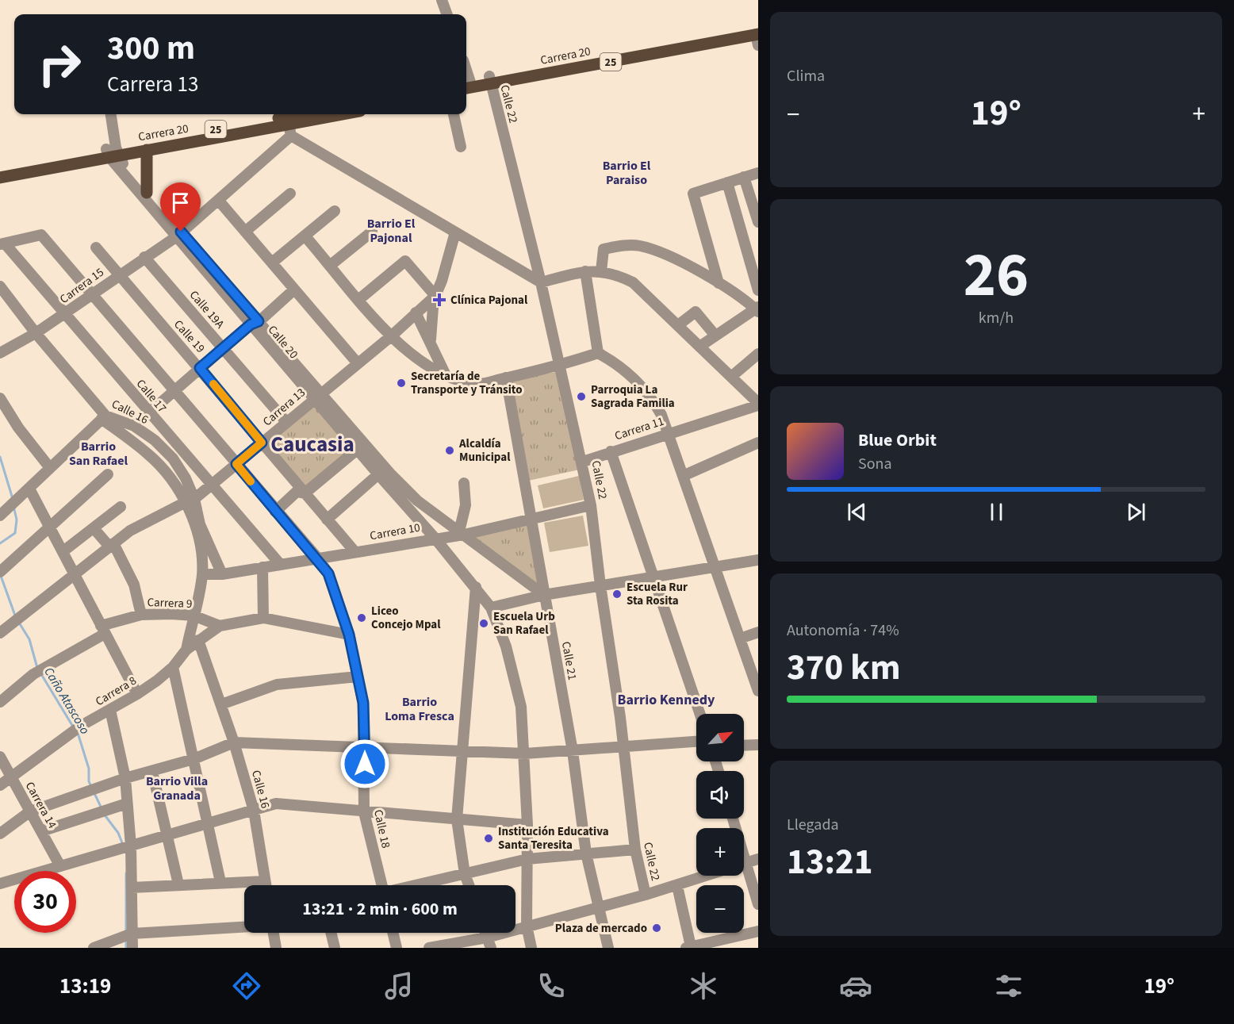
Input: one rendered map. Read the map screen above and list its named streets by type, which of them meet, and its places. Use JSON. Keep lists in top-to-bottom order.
{
  "streets": {
    "main road": ["Carrera 20", "25"],
    "street": [
      "Calle 22",
      "Carrera 15",
      "Calle 19A",
      "Calle 19",
      "Calle 20",
      "Calle 17",
      "Carrera 13",
      "Calle 16",
      "Carrera 11",
      "Carrera 10",
      "Carrera 9",
      "Calle 21",
      "Carrera 8",
      "Carrera 14",
      "Calle 18"
    ]
  },
  "crossings": [
    ["Carrera 20", "Calle 22"],
    ["Carrera 20", "Calle 20"],
    ["Calle 22", "Carrera 11"],
    ["Calle 22", "Carrera 10"],
    ["Carrera 15", "Calle 19A"],
    ["Carrera 15", "Calle 19"],
    ["Carrera 15", "Calle 20"],
    ["Carrera 15", "Calle 17"],
    ["Carrera 15", "Calle 16"],
    ["Carrera 15", "Calle 18"],
    ["Calle 19A", "Carrera 13"],
    ["Calle 19", "Carrera 13"],
    ["Calle 19", "Carrera 10"],
    ["Calle 20", "Carrera 13"],
    ["Calle 20", "Carrera 10"],
    ["Calle 20", "Calle 21"],
    ["Calle 17", "Carrera 13"],
    ["Calle 17", "Carrera 10"],
    ["Calle 17", "Calle 18"],
    ["Carrera 13", "Calle 16"],
    ["Carrera 13", "Calle 18"],
    ["Calle 16", "Carrera 10"],
    ["Calle 16", "Carrera 9"],
    ["Calle 16", "Carrera 8"],
    ["Carrera 10", "Calle 21"],
    ["Carrera 10", "Calle 18"],
    ["Carrera 8", "Carrera 14"]
  ],
  "districts": [
    "Barrio El Paraiso",
    "Barrio El Pajonal",
    "Caucasia",
    "Barrio San Rafael",
    "Barrio Kennedy",
    "Barrio Loma Fresca",
    "Barrio Villa Granada"
  ],
  "water": ["Caño Atascoso"],
  "places": {
    "health": ["Clínica Pajonal"],
    "other": [
      "Secretaría de Transporte y Tránsito",
      "Parroquia La Sagrada Familia",
      "Alcaldía Municipal",
      "Escuela Rur Sta Rosita",
      "Liceo Concejo Mpal",
      "Escuela Urb San Rafael",
      "Institución Educativa Santa Teresita",
      "Plaza de mercado"
    ]
  },
  "north": "top right",
  "page": {
    "tile": [
      "Clima",
      ["26", "km/h"],
      ["Autonomía · 74%", "370 km"],
      ["Llegada", "13:21"]
    ],
    "turn": ["300 m", "Carrera 13"],
    "heat": ["−", "19°", "+"],
    "song": ["Blue Orbit", "Sona"],
    "map_buttons": ["+", "−"],
    "limit": "30",
    "trip": "13:21 · 2 min · 600 m",
    "tabs": ["13:19", "19°"]
  }
}
